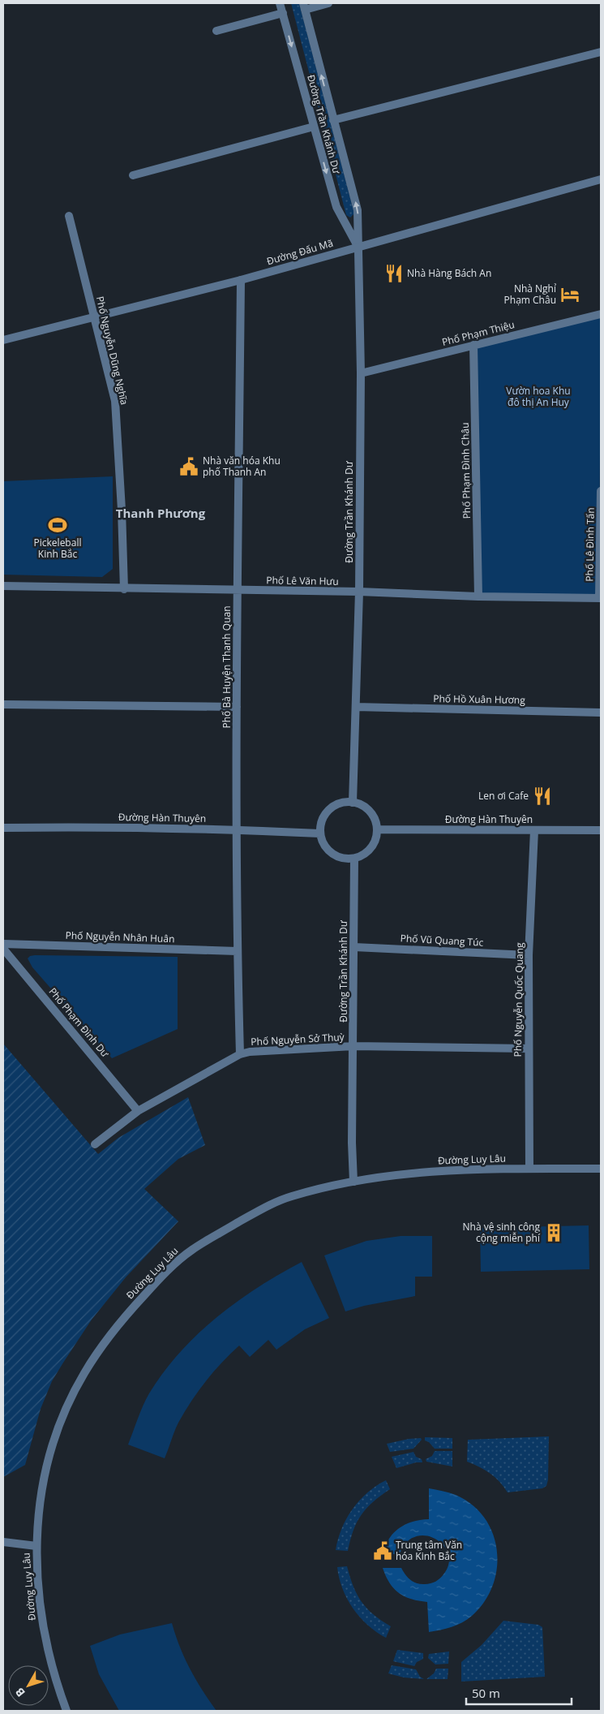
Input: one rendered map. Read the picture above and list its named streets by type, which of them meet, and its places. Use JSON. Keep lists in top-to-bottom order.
{
  "streets": {
    "street": [
      "Đường Trần Khánh Dư",
      "Đường Đấu Mã",
      "Phố Phạm Thiệu",
      "Phố Nguyễn Dũng Nghĩa",
      "Phố Phạm Đình Châu",
      "Phố Lê Đình Tấn",
      "Phố Lê Văn Hưu",
      "Phố Bà Huyện Thanh Quan",
      "Phố Hồ Xuân Hương",
      "Đường Hàn Thuyên",
      "Phố Nguyễn Nhân Huân",
      "Phố Vũ Quang Túc",
      "Phố Nguyễn Quốc Quang",
      "Phố Phạm Đình Dư",
      "Phố Nguyễn Sở Thuỳ",
      "Đường Luy Lâu"
    ]
  },
  "crossings": [
    ["Đường Trần Khánh Dư", "Đường Đấu Mã"],
    ["Đường Trần Khánh Dư", "Phố Phạm Thiệu"],
    ["Đường Trần Khánh Dư", "Phố Lê Văn Hưu"],
    ["Đường Trần Khánh Dư", "Phố Hồ Xuân Hương"],
    ["Đường Trần Khánh Dư", "Đường Hàn Thuyên"],
    ["Đường Trần Khánh Dư", "Phố Vũ Quang Túc"],
    ["Đường Trần Khánh Dư", "Phố Nguyễn Sở Thuỳ"],
    ["Đường Trần Khánh Dư", "Đường Luy Lâu"],
    ["Đường Đấu Mã", "Phố Nguyễn Dũng Nghĩa"],
    ["Đường Đấu Mã", "Phố Bà Huyện Thanh Quan"],
    ["Phố Phạm Thiệu", "Phố Phạm Đình Châu"],
    ["Phố Nguyễn Dũng Nghĩa", "Phố Lê Văn Hưu"],
    ["Phố Phạm Đình Châu", "Phố Lê Văn Hưu"],
    ["Phố Lê Đình Tấn", "Phố Lê Văn Hưu"],
    ["Phố Lê Văn Hưu", "Phố Bà Huyện Thanh Quan"],
    ["Phố Bà Huyện Thanh Quan", "Đường Hàn Thuyên"],
    ["Phố Bà Huyện Thanh Quan", "Phố Nguyễn Nhân Huân"],
    ["Phố Bà Huyện Thanh Quan", "Phố Nguyễn Sở Thuỳ"],
    ["Đường Hàn Thuyên", "Phố Nguyễn Quốc Quang"],
    ["Phố Vũ Quang Túc", "Phố Nguyễn Quốc Quang"],
    ["Phố Nguyễn Quốc Quang", "Phố Nguyễn Sở Thuỳ"],
    ["Phố Nguyễn Quốc Quang", "Đường Luy Lâu"],
    ["Phố Phạm Đình Dư", "Phố Nguyễn Sở Thuỳ"]
  ],
  "districts": ["Thanh Phương"],
  "parks": ["Vườn hoa Khu đô thị An Huy"],
  "places": {
    "restaurant": ["Nhà Hàng Bách An", "Len ơi Cafe"],
    "hotel": ["Nhà Nghỉ Phạm Châu"],
    "public building": ["Nhà văn hóa Khu phố Thanh An", "Trung tâm Văn hóa Kinh Bắc"],
    "sports": ["Pickeleball Kinh Bắc"],
    "building": ["Nhà vệ sinh công cộng miễn phí"]
  },
  "scale_bar": "50 m",
  "north": "bottom left"
}
